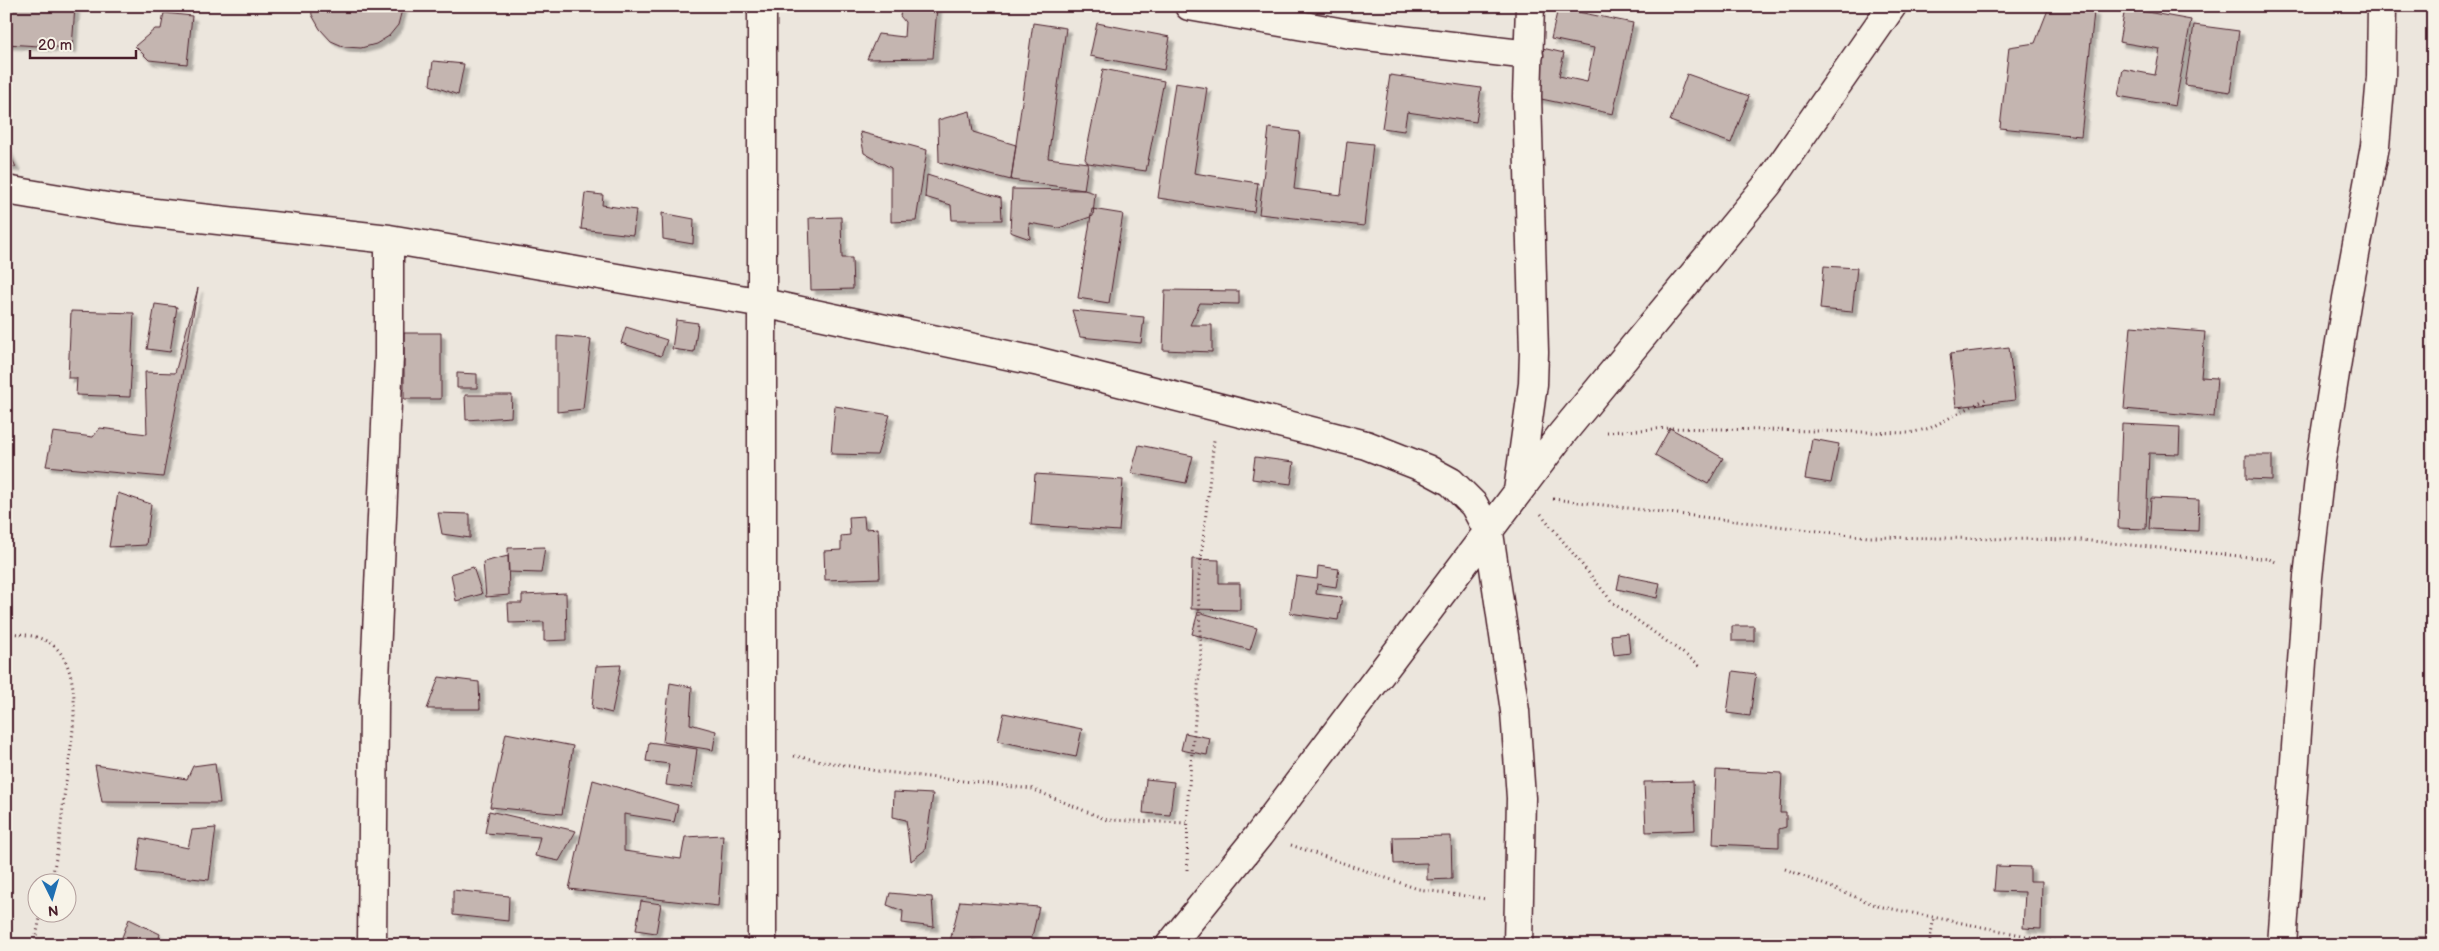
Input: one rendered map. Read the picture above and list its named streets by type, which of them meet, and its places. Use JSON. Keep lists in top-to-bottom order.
{
  "scale_bar": "20 m",
  "north": "bottom"
}
